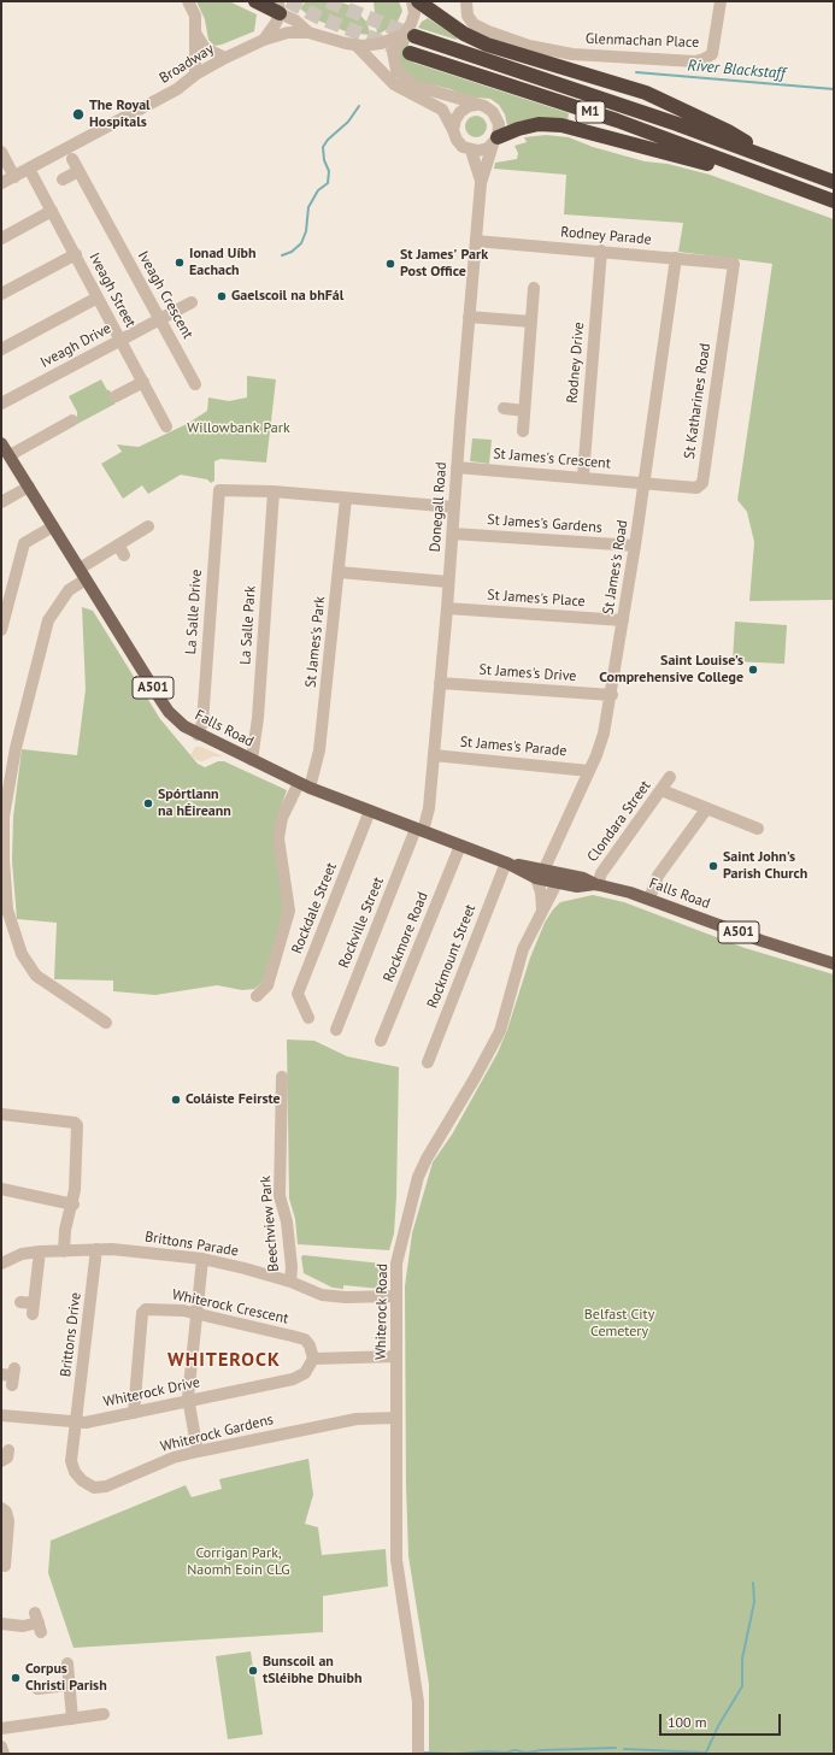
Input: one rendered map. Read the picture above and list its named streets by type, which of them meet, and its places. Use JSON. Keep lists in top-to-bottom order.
{
  "streets": {
    "highway": ["M1"],
    "main road": ["A501", "Falls Road"],
    "street": [
      "Glenmachan Place",
      "Broadway",
      "Rodney Parade",
      "Iveagh Street",
      "Iveagh Crescent",
      "Iveagh Drive",
      "Rodney Drive",
      "St Katharines Road",
      "St James's Crescent",
      "Donegall Road",
      "St James's Gardens",
      "St James's Road",
      "St James's Place",
      "La Salle Drive",
      "La Salle Park",
      "St James's Park",
      "St James's Drive",
      "St James's Parade",
      "Clondara Street",
      "Rockdale Street",
      "Rockville Street",
      "Rockmore Road",
      "Rockmount Street",
      "Beechview Park",
      "Brittons Parade",
      "Whiterock Crescent",
      "Whiterock Road",
      "Brittons Drive",
      "Whiterock Drive",
      "Whiterock Gardens"
    ]
  },
  "crossings": [
    ["Broadway", "Iveagh Street"],
    ["Rodney Parade", "Rodney Drive"],
    ["Rodney Parade", "St Katharines Road"],
    ["Rodney Parade", "Donegall Road"],
    ["Rodney Parade", "St James's Road"],
    ["Iveagh Street", "Iveagh Drive"],
    ["Iveagh Crescent", "Iveagh Drive"],
    ["Rodney Drive", "St James's Crescent"],
    ["St Katharines Road", "St James's Crescent"],
    ["St Katharines Road", "St James's Road"],
    ["St James's Crescent", "Donegall Road"],
    ["St James's Crescent", "St James's Road"],
    ["Donegall Road", "St James's Gardens"],
    ["Donegall Road", "St James's Place"],
    ["Donegall Road", "St James's Drive"],
    ["Donegall Road", "Falls Road"],
    ["Donegall Road", "St James's Parade"],
    ["Donegall Road", "Rockville Street"],
    ["St James's Gardens", "St James's Road"],
    ["St James's Road", "St James's Place"],
    ["St James's Road", "St James's Drive"],
    ["St James's Road", "Falls Road"],
    ["St James's Road", "St James's Parade"],
    ["La Salle Drive", "La Salle Park"],
    ["La Salle Drive", "Falls Road"],
    ["La Salle Park", "Falls Road"],
    ["St James's Park", "Falls Road"],
    ["Falls Road", "Clondara Street"],
    ["Falls Road", "Rockdale Street"],
    ["Falls Road", "Rockville Street"],
    ["Falls Road", "Rockmore Road"],
    ["Falls Road", "Rockmount Street"],
    ["Falls Road", "Whiterock Road"],
    ["Beechview Park", "Brittons Parade"],
    ["Brittons Parade", "Whiterock Road"],
    ["Brittons Parade", "Brittons Drive"],
    ["Whiterock Crescent", "Whiterock Drive"],
    ["Whiterock Road", "Whiterock Gardens"],
    ["Brittons Drive", "Whiterock Drive"],
    ["Brittons Drive", "Whiterock Gardens"],
    ["Whiterock Drive", "Whiterock Gardens"]
  ],
  "districts": ["WHITEROCK"],
  "water": ["River Blackstaff"],
  "parks": ["Willowbank Park", "Belfast City Cemetery", "Corrigan Park, Naomh Eoin CLG"],
  "places": [
    "The Royal Hospitals",
    "Ionad Uíbh Eachach",
    "St James' Park Post Office",
    "Gaelscoil na bhFál",
    "Saint Louise's Comprehensive College",
    "Spórtlann na hÉireann",
    "Saint John's Parish Church",
    "Coláiste Feirste",
    "Bunscoil an tSléibhe Dhuibh",
    "Corpus Christi Parish"
  ],
  "scale_bar": "100 m"
}
